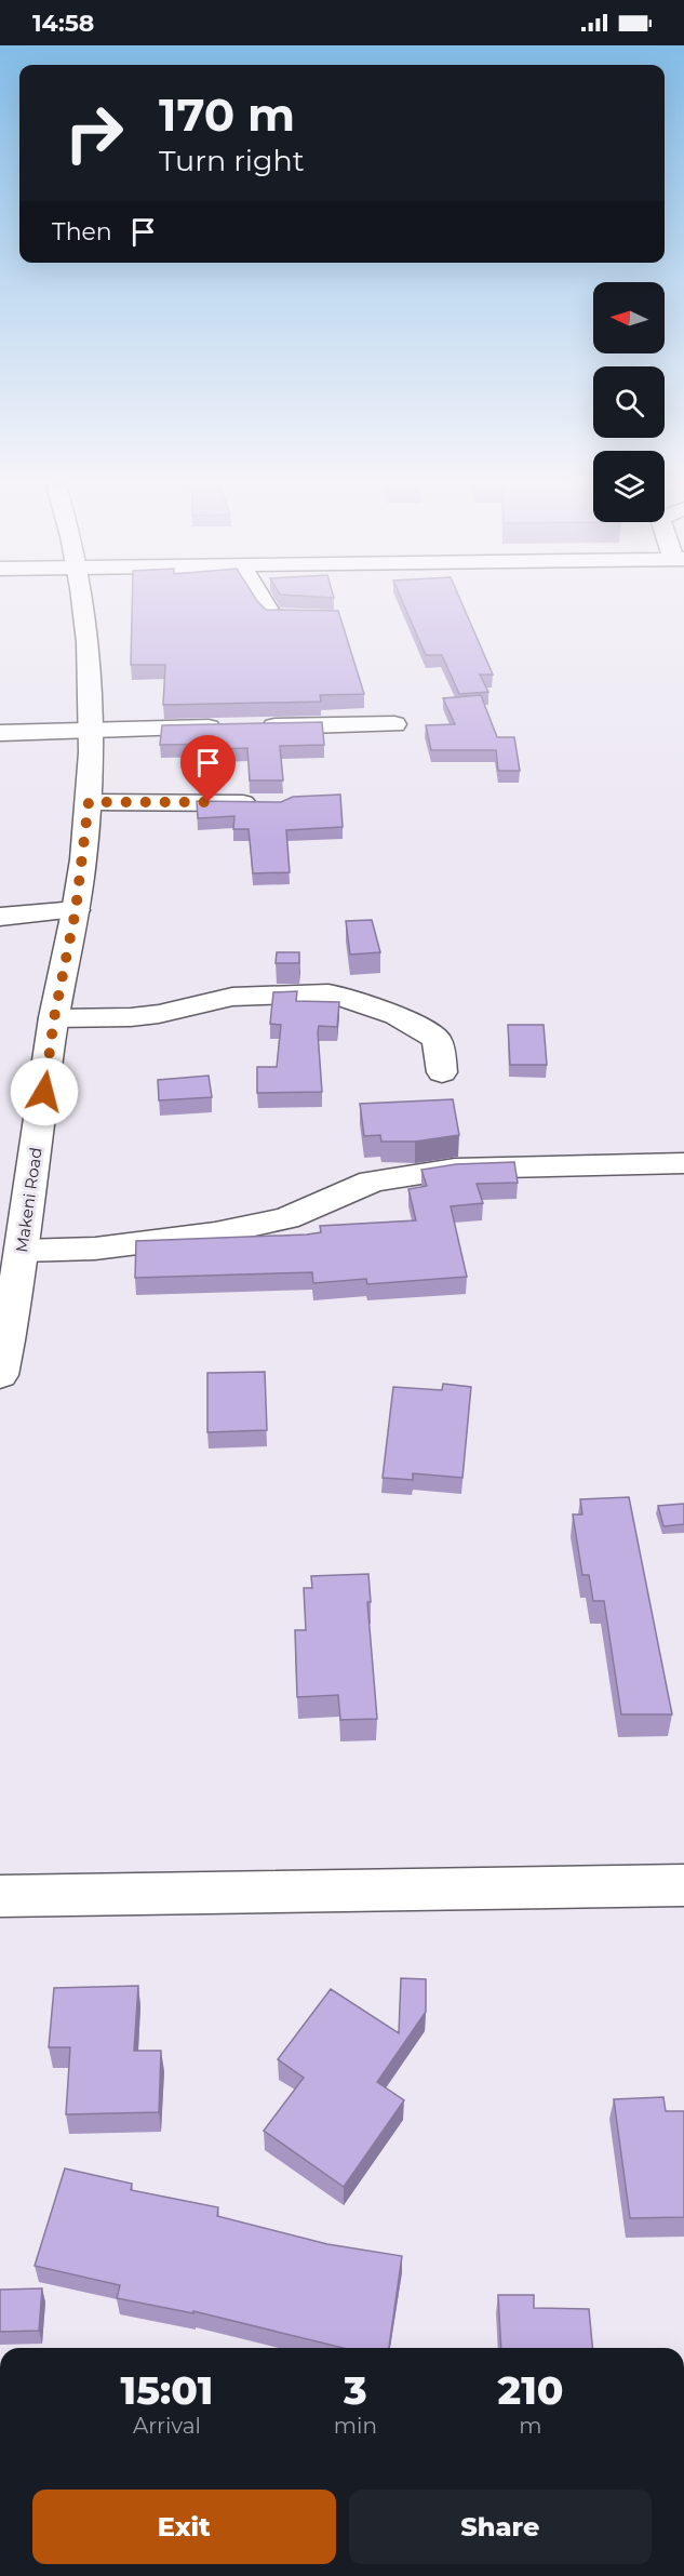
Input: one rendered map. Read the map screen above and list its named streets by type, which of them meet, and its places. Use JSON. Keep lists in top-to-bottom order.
{
  "streets": {
    "main road": ["Makeni Road"]
  },
  "north": "left",
  "page": {
    "status": "14:58",
    "turn": ["170 m", "Turn right"],
    "then": "Then",
    "eta": [
      "15:01",
      "Arrival",
      "3",
      "min",
      "210",
      "m"
    ],
    "buttons": ["Exit", "Share"]
  }
}
